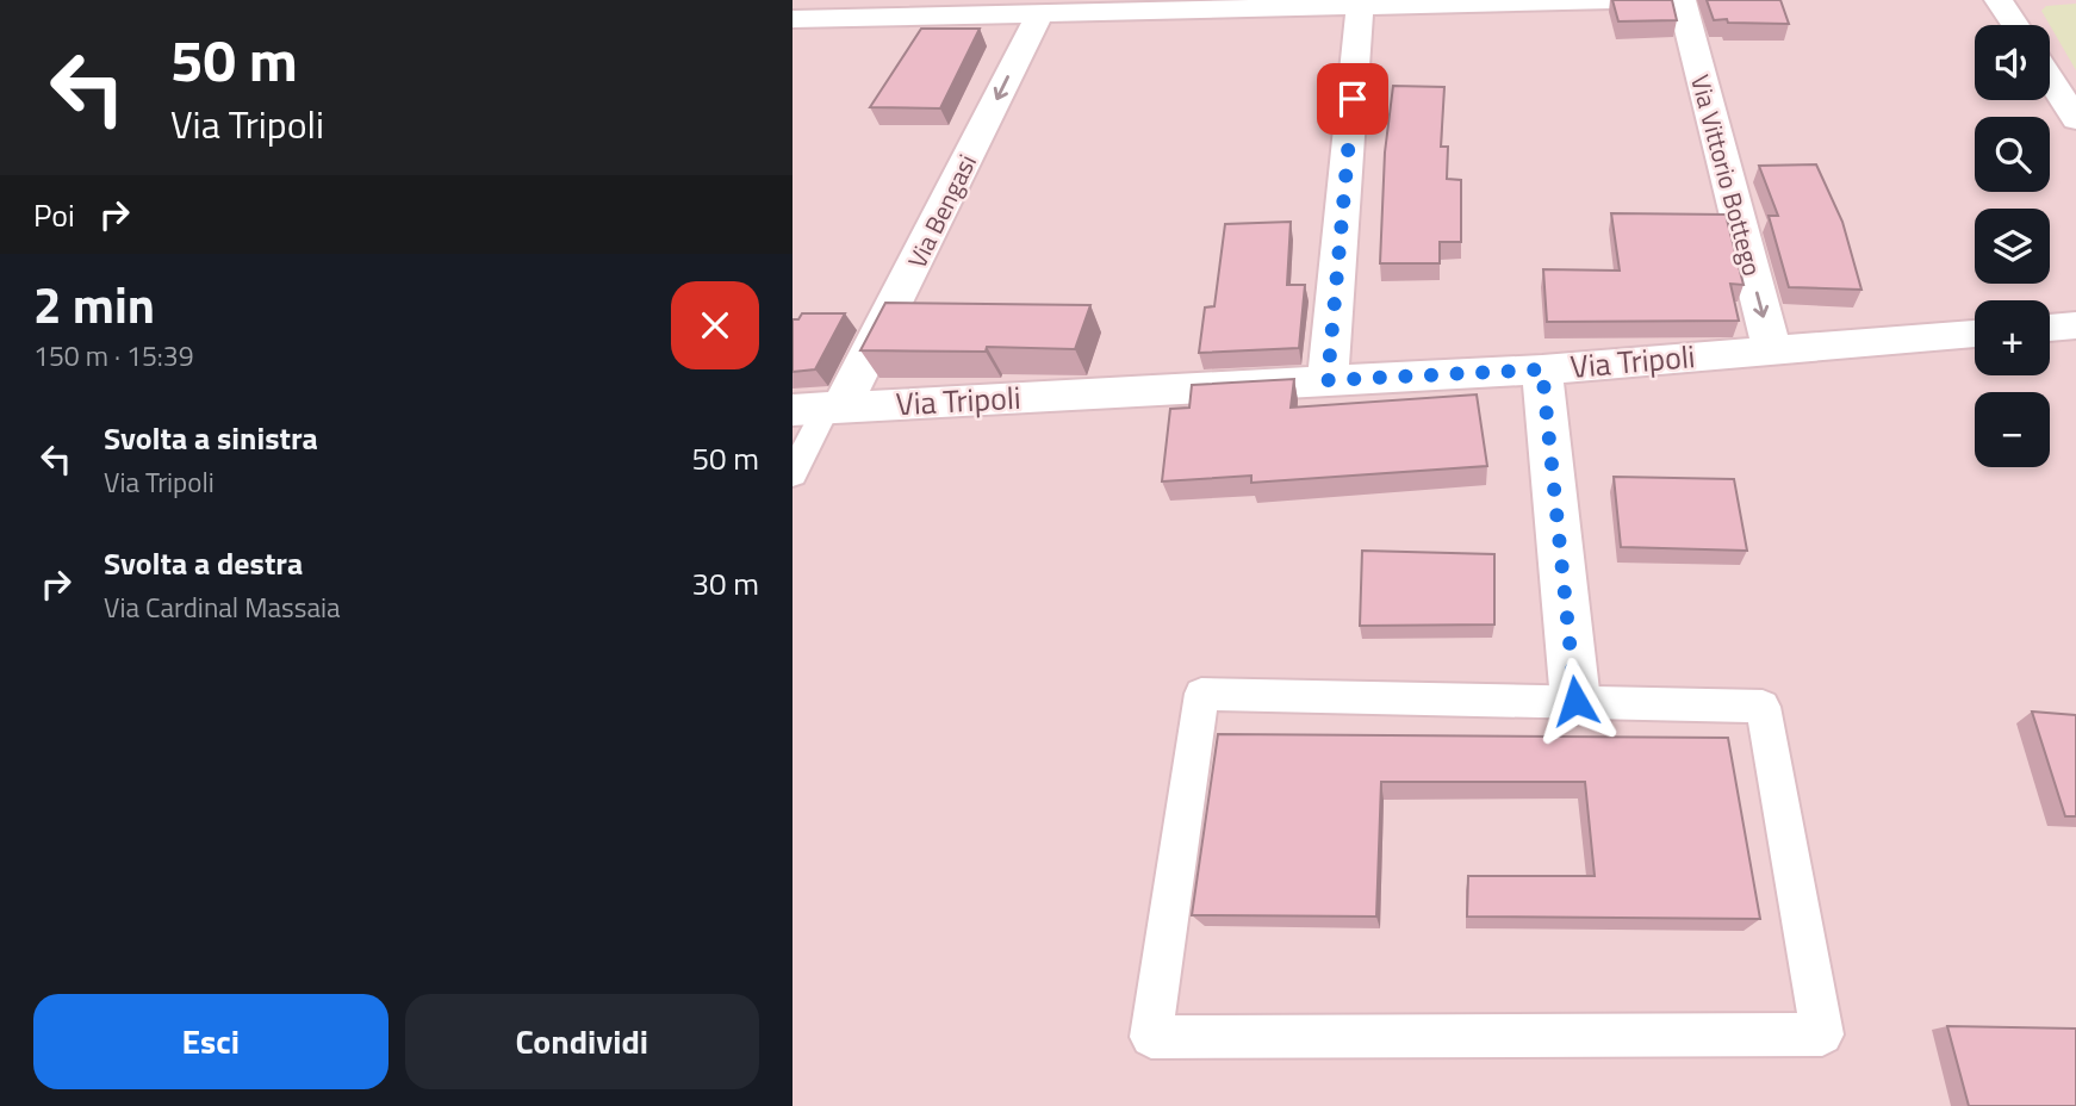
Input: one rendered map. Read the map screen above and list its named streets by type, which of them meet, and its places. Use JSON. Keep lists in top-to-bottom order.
{
  "streets": {
    "street": ["Via Vittorio Bottego", "Via Bengasi", "Via Tripoli"]
  },
  "crossings": [
    ["Via Vittorio Bottego", "Via Tripoli"],
    ["Via Bengasi", "Via Tripoli"]
  ],
  "page": {
    "turn": ["50 m", "Via Tripoli"],
    "map_buttons": ["+", "−"],
    "then": "Poi",
    "heading": ["2 min", "150 m · 15:39"],
    "list": [
      {
        "name": "Svolta a sinistra",
        "note": "Via Tripoli",
        "value": "50 m"
      },
      {
        "name": "Svolta a destra",
        "note": "Via Cardinal Massaia",
        "value": "30 m"
      }
    ],
    "buttons": ["Esci", "Condividi"]
  }
}
